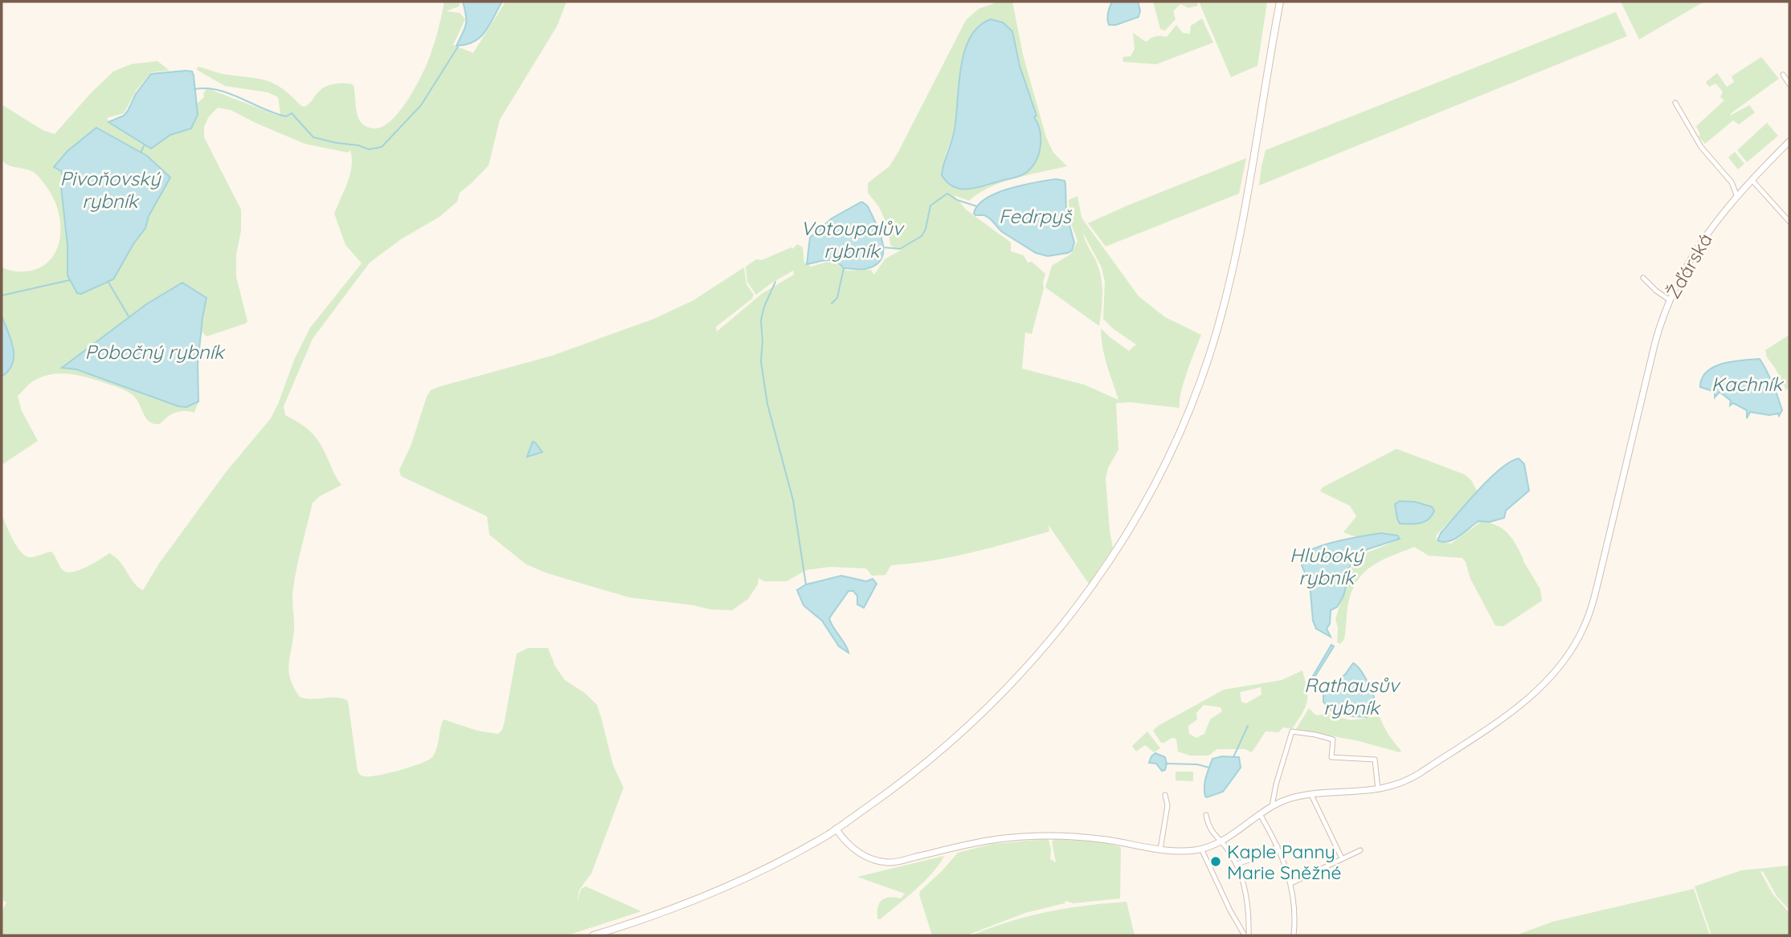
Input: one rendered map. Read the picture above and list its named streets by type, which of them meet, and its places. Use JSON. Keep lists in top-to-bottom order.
{
  "streets": {
    "street": ["Žďárská"]
  },
  "water": [
    "Pivoňovský rybník",
    "Fedrpyš",
    "Votoupalův rybník",
    "Pobočný rybník",
    "Kachník",
    "Hluboký rybník",
    "Rathausův rybník"
  ],
  "places": ["Kaple Panny Marie Sněžné"]
}
